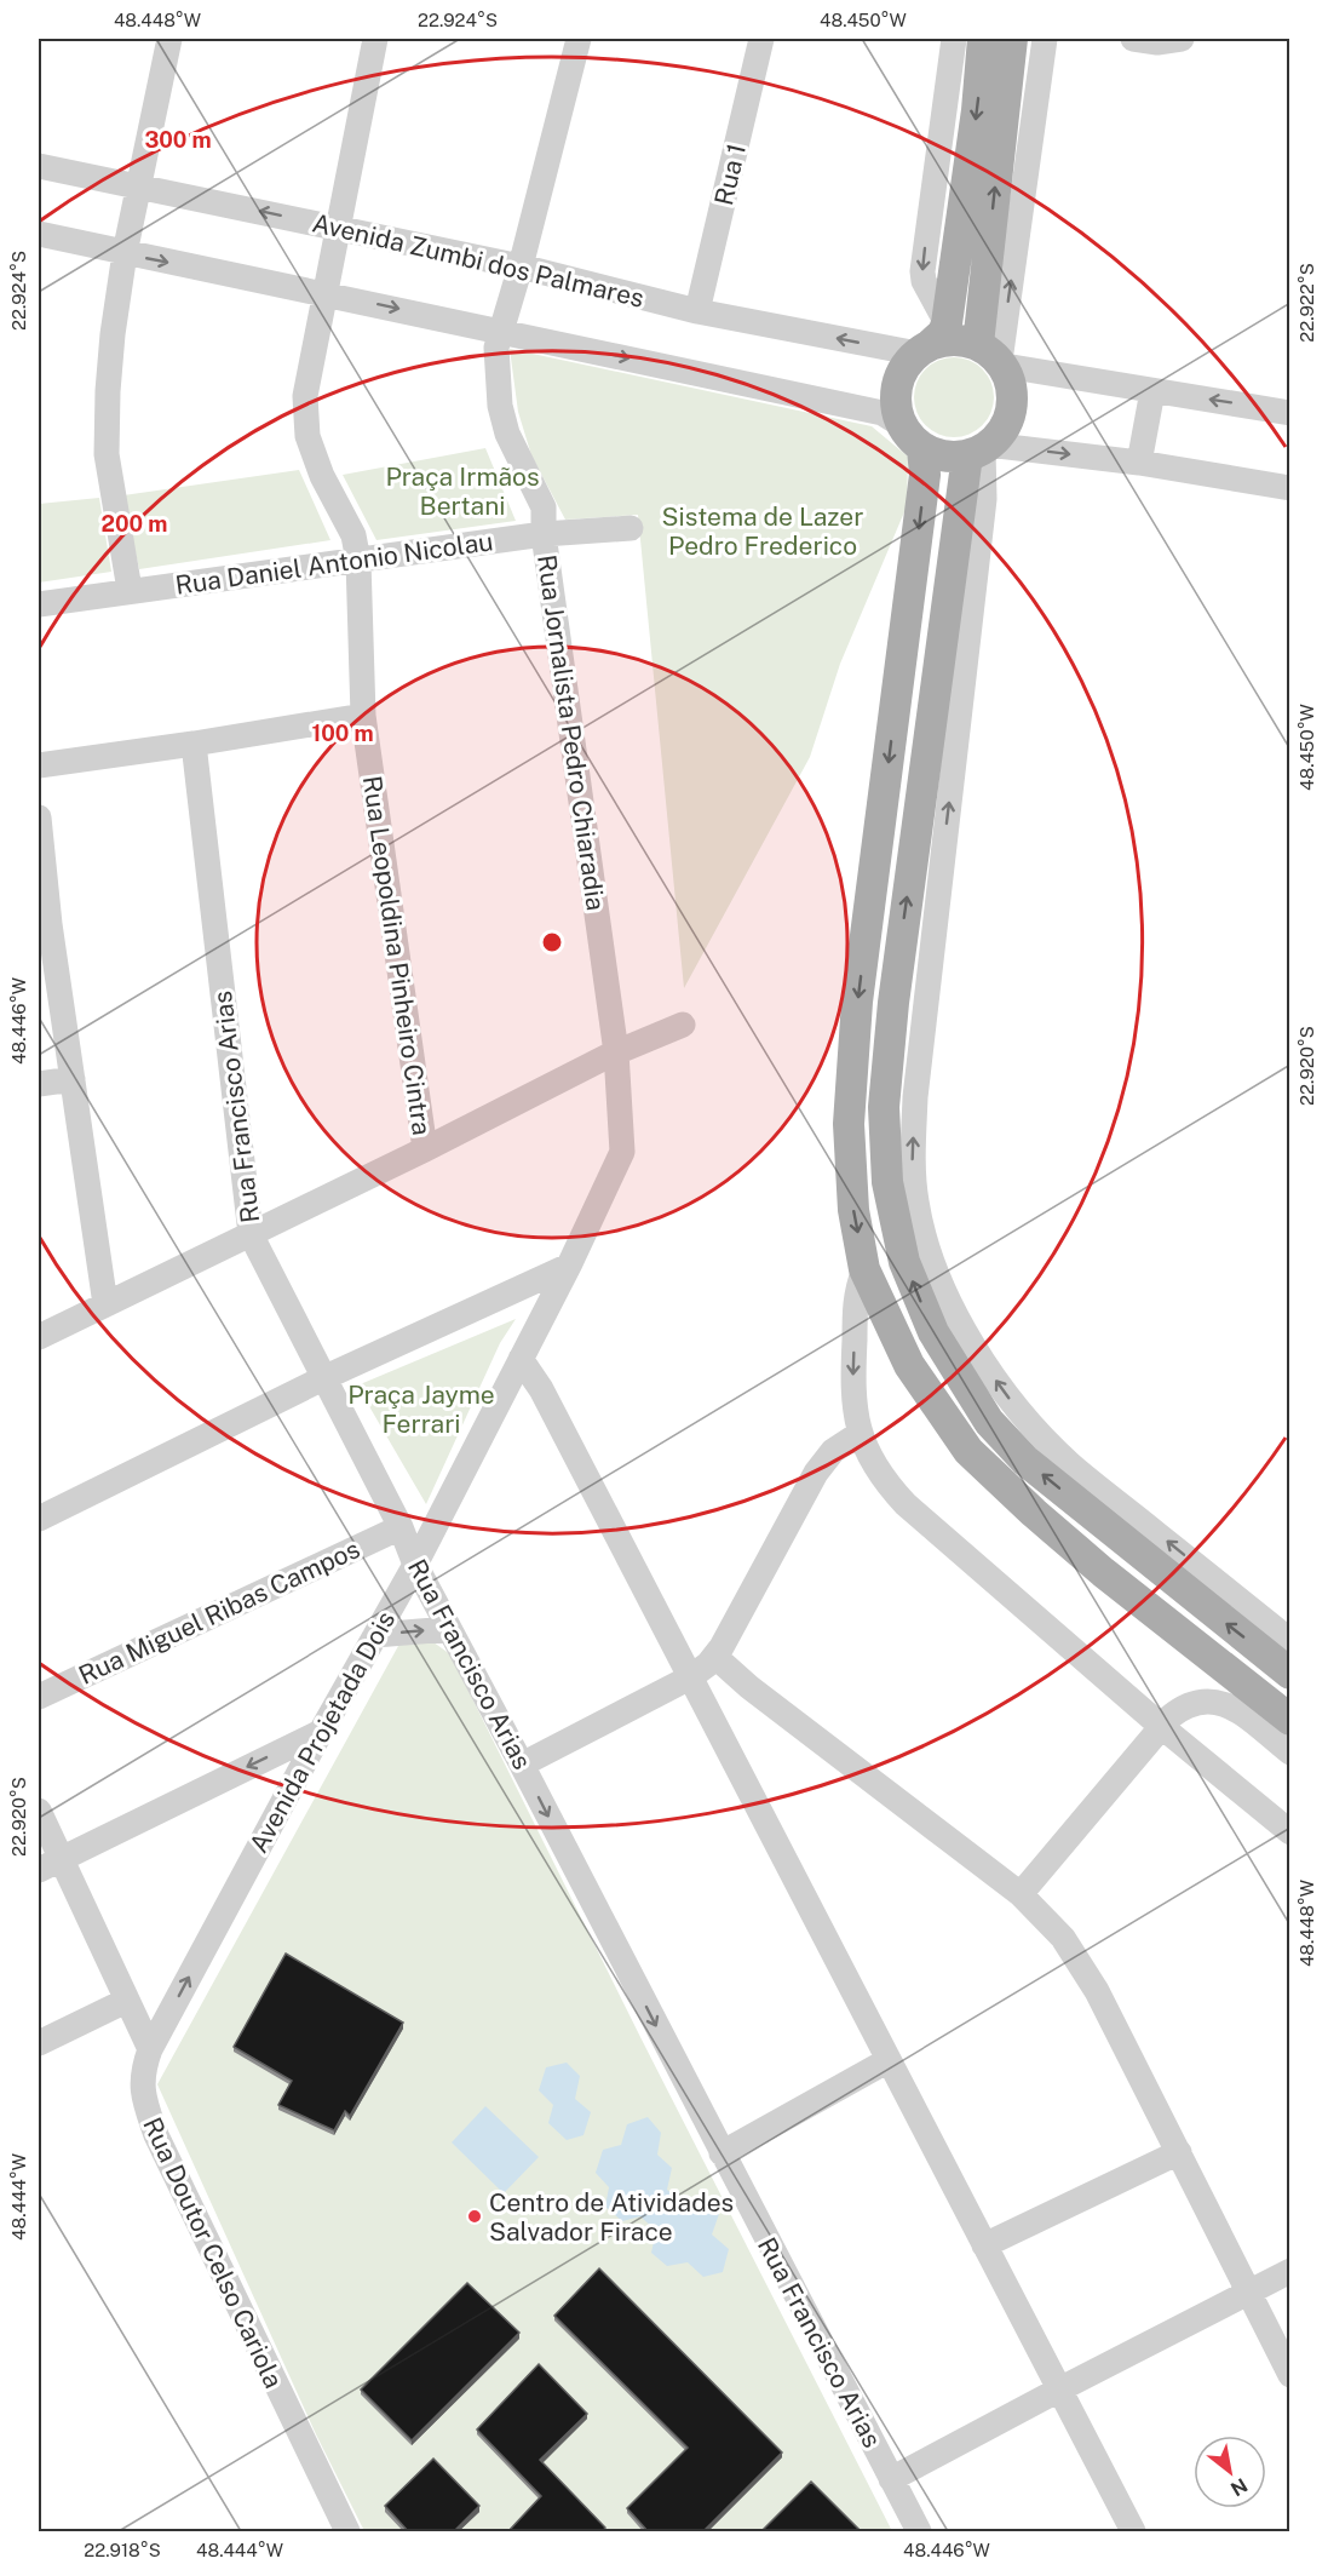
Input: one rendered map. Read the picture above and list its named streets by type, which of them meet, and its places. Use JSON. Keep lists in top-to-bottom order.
{
  "streets": {
    "street": [
      "Rua 1",
      "Avenida Zumbi dos Palmares",
      "Rua Daniel Antonio Nicolau",
      "Rua Jornalista Pedro Chiaradia",
      "Rua Leopoldina Pinheiro Cintra",
      "Rua Francisco Arias",
      "Rua Miguel Ribas Campos",
      "Avenida Projetada Dois",
      "Rua Doutor Celso Cariola"
    ]
  },
  "crossings": [
    ["Rua 1", "Avenida Zumbi dos Palmares"],
    ["Avenida Zumbi dos Palmares", "Rua Jornalista Pedro Chiaradia"],
    ["Avenida Zumbi dos Palmares", "Rua Leopoldina Pinheiro Cintra"],
    ["Rua Daniel Antonio Nicolau", "Rua Jornalista Pedro Chiaradia"],
    ["Rua Daniel Antonio Nicolau", "Rua Leopoldina Pinheiro Cintra"],
    ["Rua Jornalista Pedro Chiaradia", "Avenida Projetada Dois"],
    ["Rua Francisco Arias", "Rua Miguel Ribas Campos"],
    ["Rua Francisco Arias", "Avenida Projetada Dois"],
    ["Avenida Projetada Dois", "Rua Doutor Celso Cariola"]
  ],
  "parks": ["Praça Irmãos Bertani", "Sistema de Lazer Pedro Frederico", "Praça Jayme Ferrari"],
  "places": ["Centro de Atividades Salvador Firace"],
  "north": "bottom right",
  "coordinates": [
    "48.448°W",
    "22.924°S",
    "48.450°W",
    "22.922°S",
    "48.446°W",
    "22.920°S",
    "48.444°W",
    "22.918°S"
  ],
  "rings": ["300 m", "200 m", "100 m"]
}
